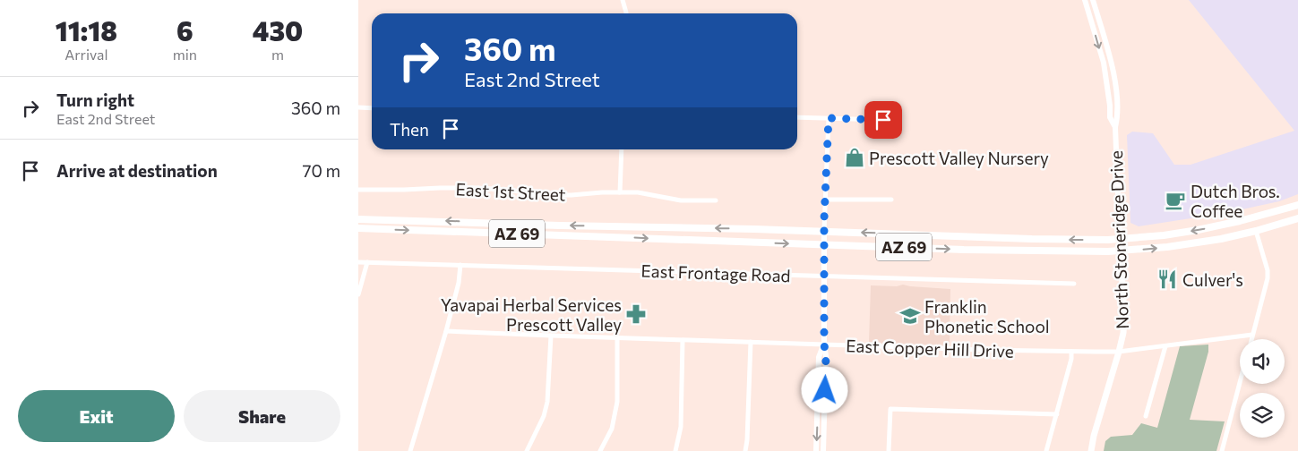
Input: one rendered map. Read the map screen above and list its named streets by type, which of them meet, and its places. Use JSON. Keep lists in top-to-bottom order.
{
  "streets": {
    "main road": ["AZ 69", "North Stoneridge Drive"],
    "street": ["East 1st Street", "East Frontage Road", "East Copper Hill Drive"]
  },
  "crossings": [
    ["AZ 69", "North Stoneridge Drive"],
    ["North Stoneridge Drive", "East Copper Hill Drive"]
  ],
  "places": {
    "shop": ["Prescott Valley Nursery"],
    "cafe": ["Dutch Bros. Coffee"],
    "restaurant": ["Culver's"],
    "pharmacy": ["Yavapai Herbal Services Prescott Valley"],
    "school or university": ["Franklin Phonetic School"]
  },
  "page": {
    "eta": [
      "11:18",
      "Arrival",
      "6",
      "min",
      "430",
      "m"
    ],
    "turn": ["360 m", "East 2nd Street"],
    "list": [
      {
        "name": "Turn right",
        "note": "East 2nd Street",
        "value": "360 m"
      },
      {
        "name": "Arrive at destination",
        "value": "70 m"
      }
    ],
    "then": "Then",
    "buttons": ["Exit", "Share"]
  }
}
